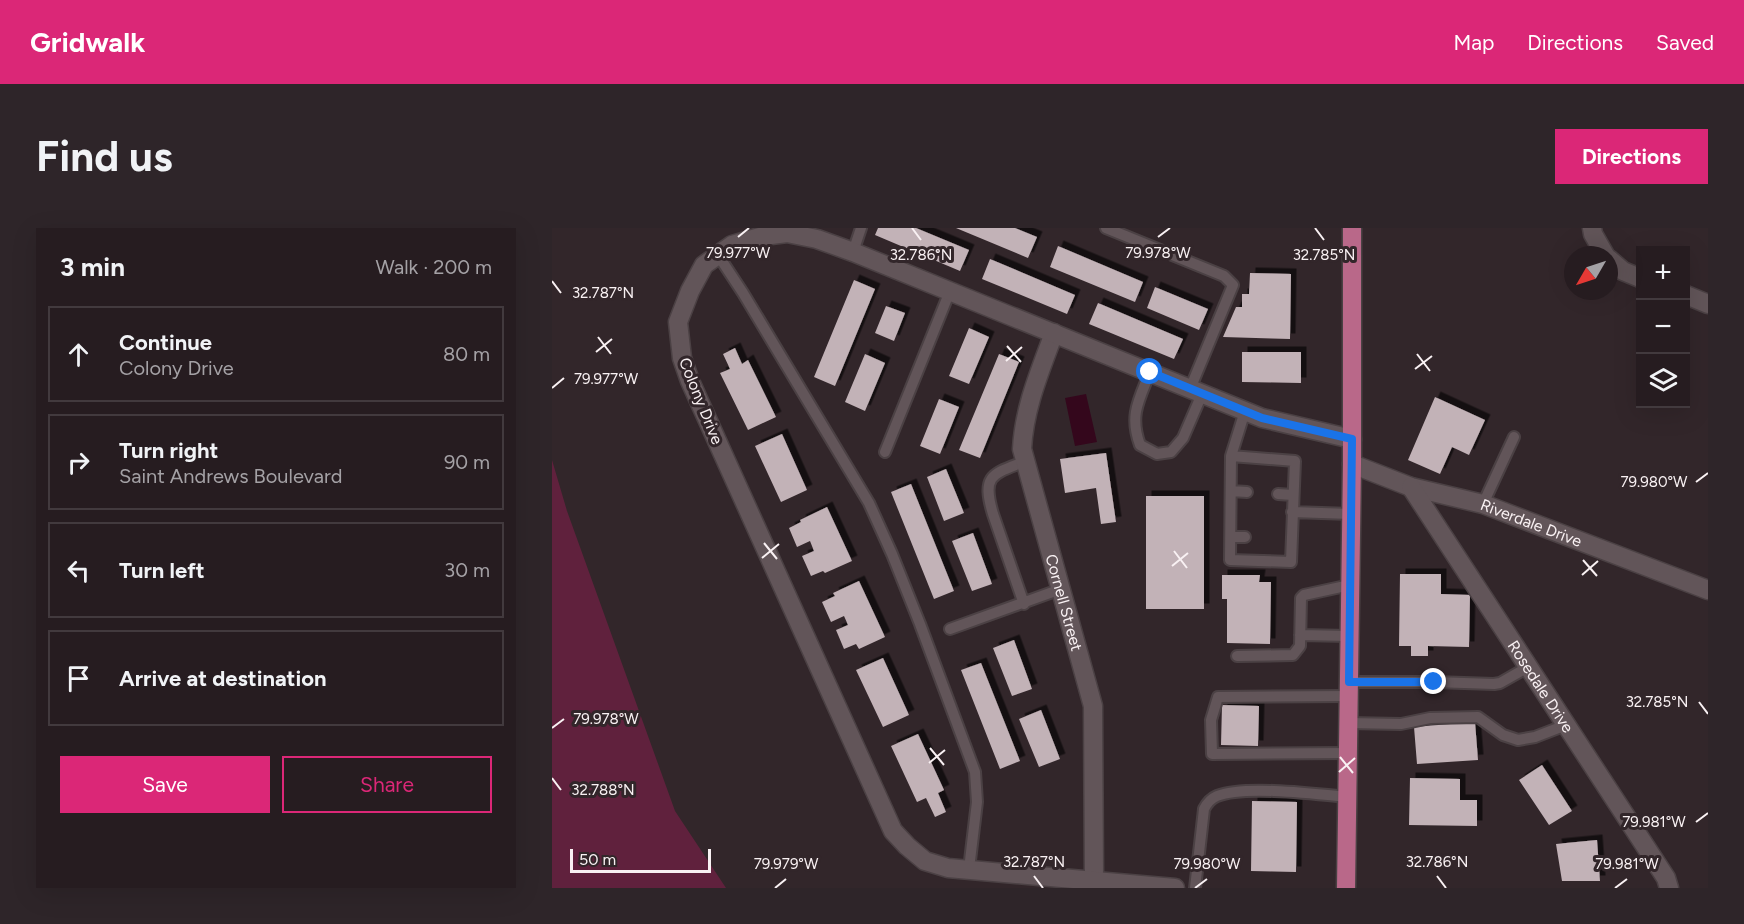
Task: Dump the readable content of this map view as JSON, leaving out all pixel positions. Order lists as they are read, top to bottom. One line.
{"streets":{"street":["Colony Drive","Riverdale Drive","Cornell Street","Rosedale Drive"]},"crossings":[["Colony Drive","Cornell Street"],["Riverdale Drive","Rosedale Drive"]],"scale_bar":"50 m","north":"bottom left","page":{"header":"Gridwalk","nav":["Map","Directions","Saved"],"buttons":["Directions",["Save","Share"]],"title":"Find us","heading":["3 min","Walk · 200 m"],"map_buttons":["+","−"],"list":[["Continue","Colony Drive","80 m"],["Turn right","Saint Andrews Boulevard","90 m"],["Turn left","30 m"],"Arrive at destination"],"scale":"50 m"},"coordinates":["79.977°W","79.978°W","32.786°N","32.785°N","32.787°N","79.980°W","32.788°N","79.981°W","79.979°W"]}
